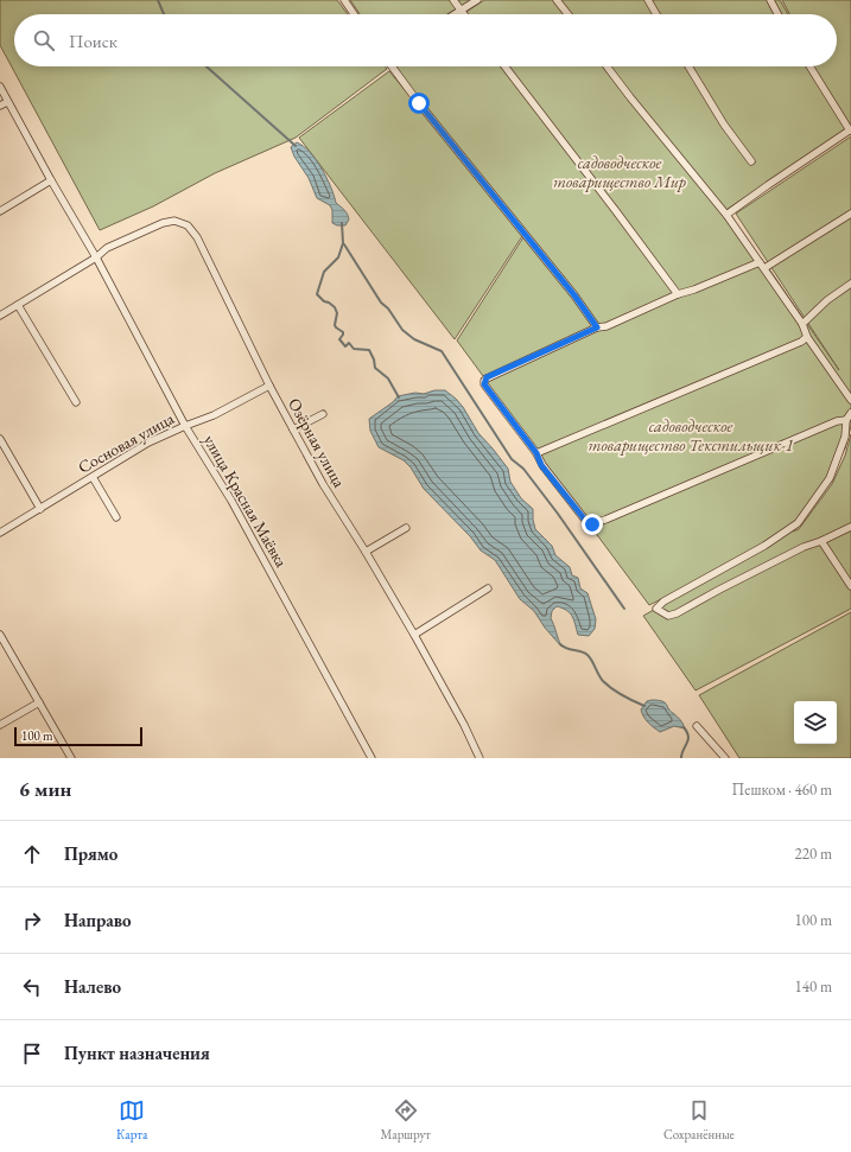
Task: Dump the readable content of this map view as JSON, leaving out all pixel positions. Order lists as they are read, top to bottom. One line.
{"streets":{"street":["Сосновая улица","Озёрная улица","улица Красная Маёвка"]},"crossings":[["Сосновая улица","Озёрная улица"],["Сосновая улица","улица Красная Маёвка"],["Озёрная улица","улица Красная Маёвка"]],"parks":["садоводческое товарищество Мир","садоводческое товарищество Текстильщик-1"],"scale_bar":"100 m","page":{"search":"Поиск","scale":"100 m","heading":["6 мин","Пешком · 460 m"],"list":[["Прямо","220 m"],["Направо","100 m"],["Налево","140 m"],"Пункт назначения"],"nav":["Карта","Маршрут","Сохранённые"]}}
